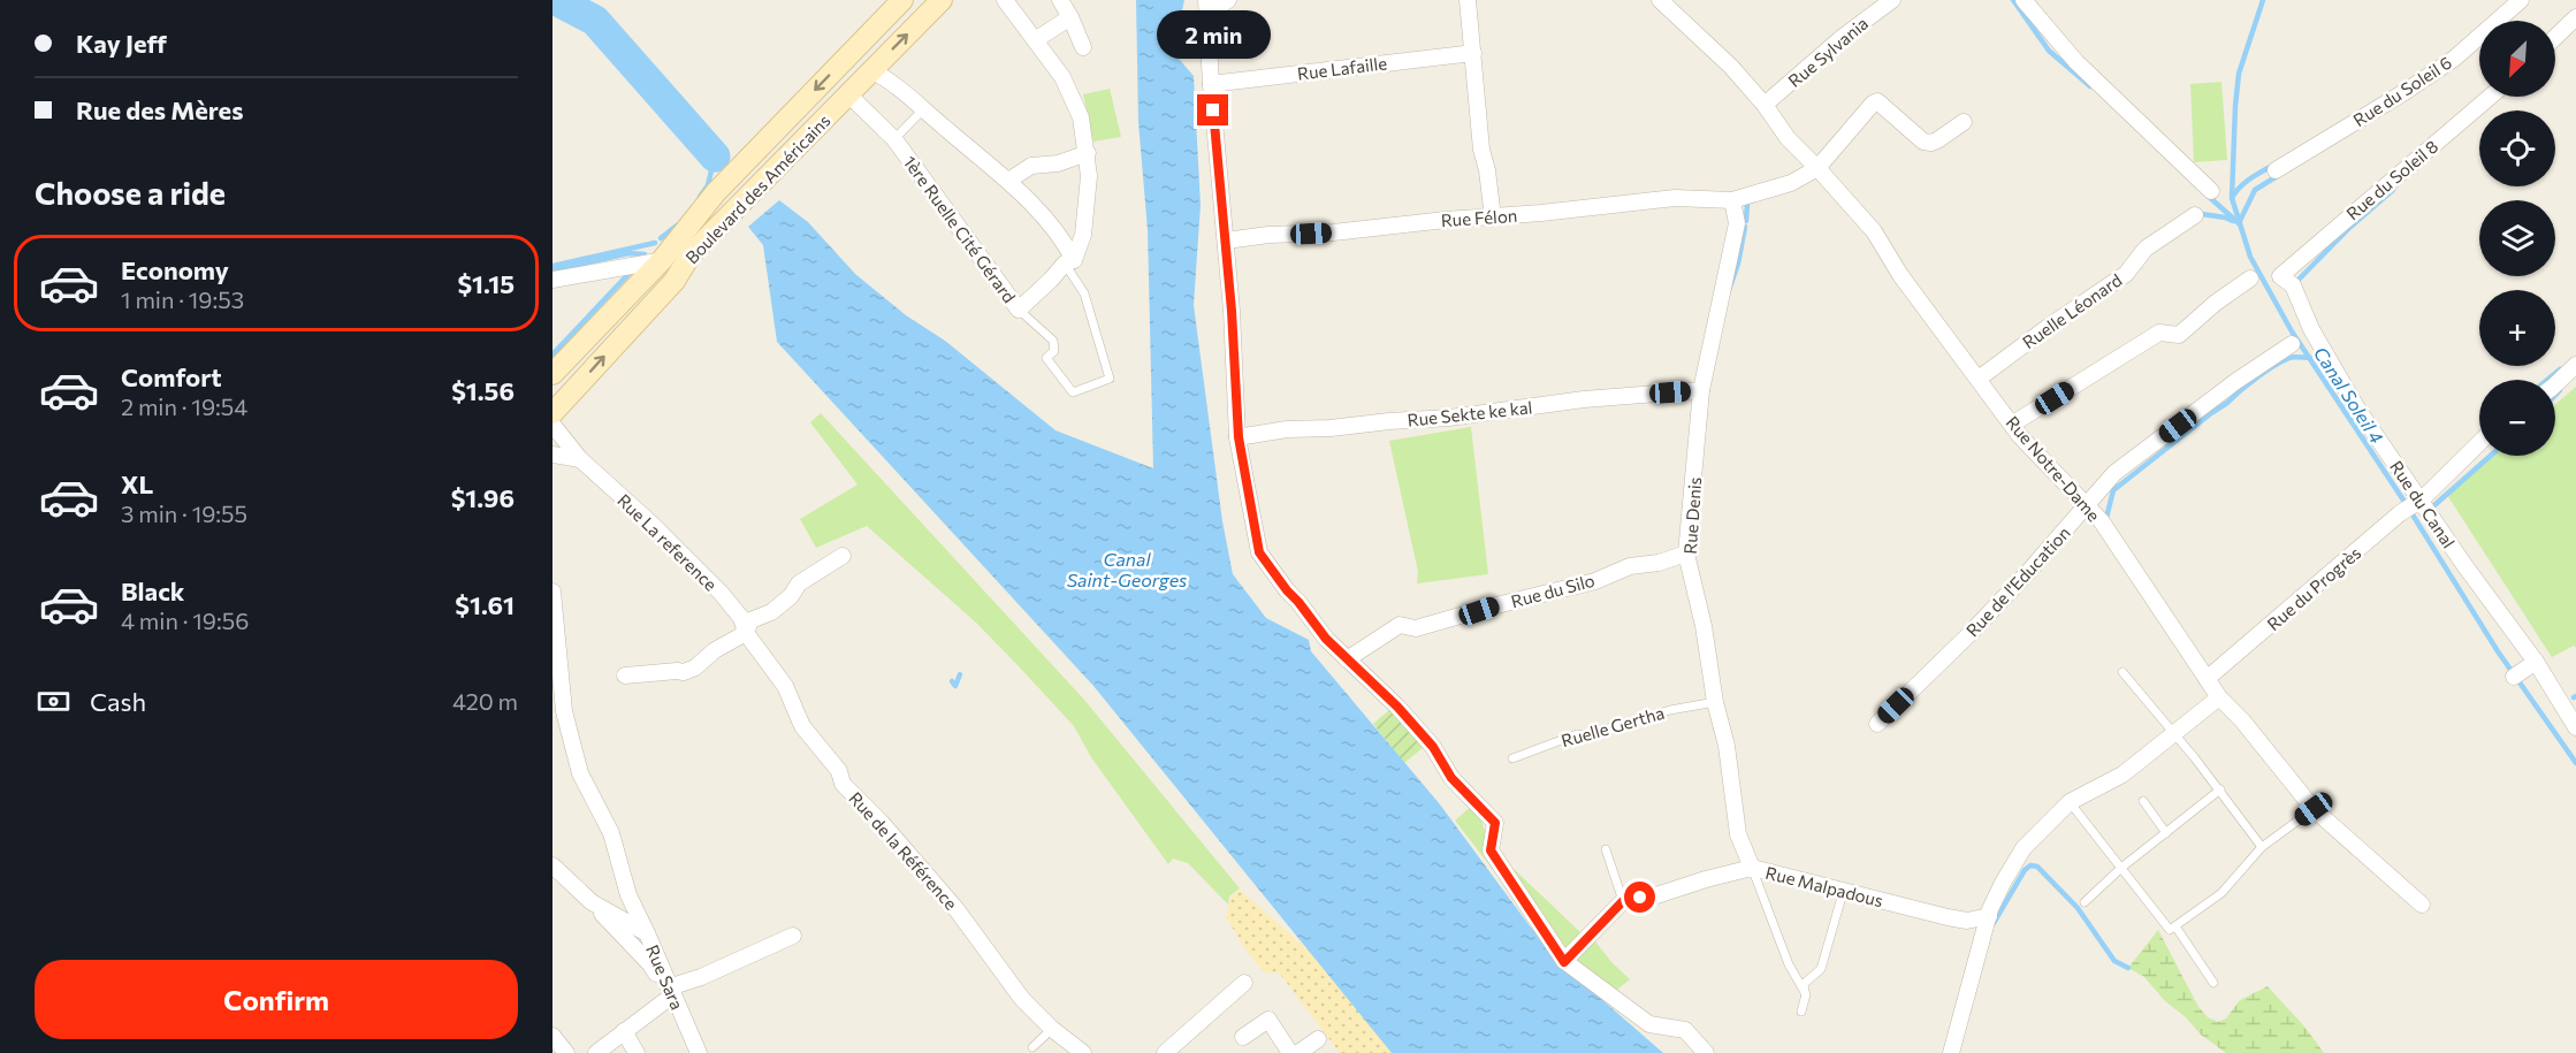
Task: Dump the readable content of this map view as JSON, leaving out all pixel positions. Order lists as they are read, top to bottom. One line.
{"streets":{"main road":["Boulevard des Américains"],"street":["Rue Sylvania","Rue Lafaille","Rue du Soleil 6","Rue du Soleil 8","Rue Félon","1ère Ruelle Cité Gérard","Ruelle Léonard","Rue Sekte ke kal","Rue Notre-Dame","Rue du Canal","Rue Denis","Rue La reference","Rue de l'Education","Rue du Progrès","Rue du Silo","Rue de la Référence","Rue Malpadous","Rue Sara"],"lane":["Ruelle Gertha"]},"crossings":[["Rue Sylvania","Rue Notre-Dame"],["Rue du Soleil 8","Rue du Canal"],["Boulevard des Américains","1ère Ruelle Cité Gérard"],["Rue Félon","Rue Notre-Dame"],["Rue Félon","Rue Denis"],["Ruelle Léonard","Rue Notre-Dame"],["Rue Sekte ke kal","Rue Denis"],["Rue Notre-Dame","Rue de l'Education"],["Rue Notre-Dame","Rue du Progrès"],["Rue du Canal","Rue du Progrès"],["Rue Denis","Rue du Silo"],["Rue Denis","Ruelle Gertha"],["Rue Denis","Rue Malpadous"],["Rue La reference","Rue de la Référence"]],"water":["Canal Soleil 4","Canal Saint-Georges"],"north":"bottom left","page":{"banner":["Kay Jeff","Rue des Mères"],"bubble":"2 min","map_buttons":["+","−"],"heading":"Choose a ride","list":[{"name":"Economy","note":"1 min · 19:53","value":"$1.15"},{"name":"Comfort","note":"2 min · 19:54","value":"$1.56"},{"name":"XL","note":"3 min · 19:55","value":"$1.96"},{"name":"Black","note":"4 min · 19:56","value":"$1.61"}],"pay":["Cash","420 m"],"buttons":"Confirm"}}
